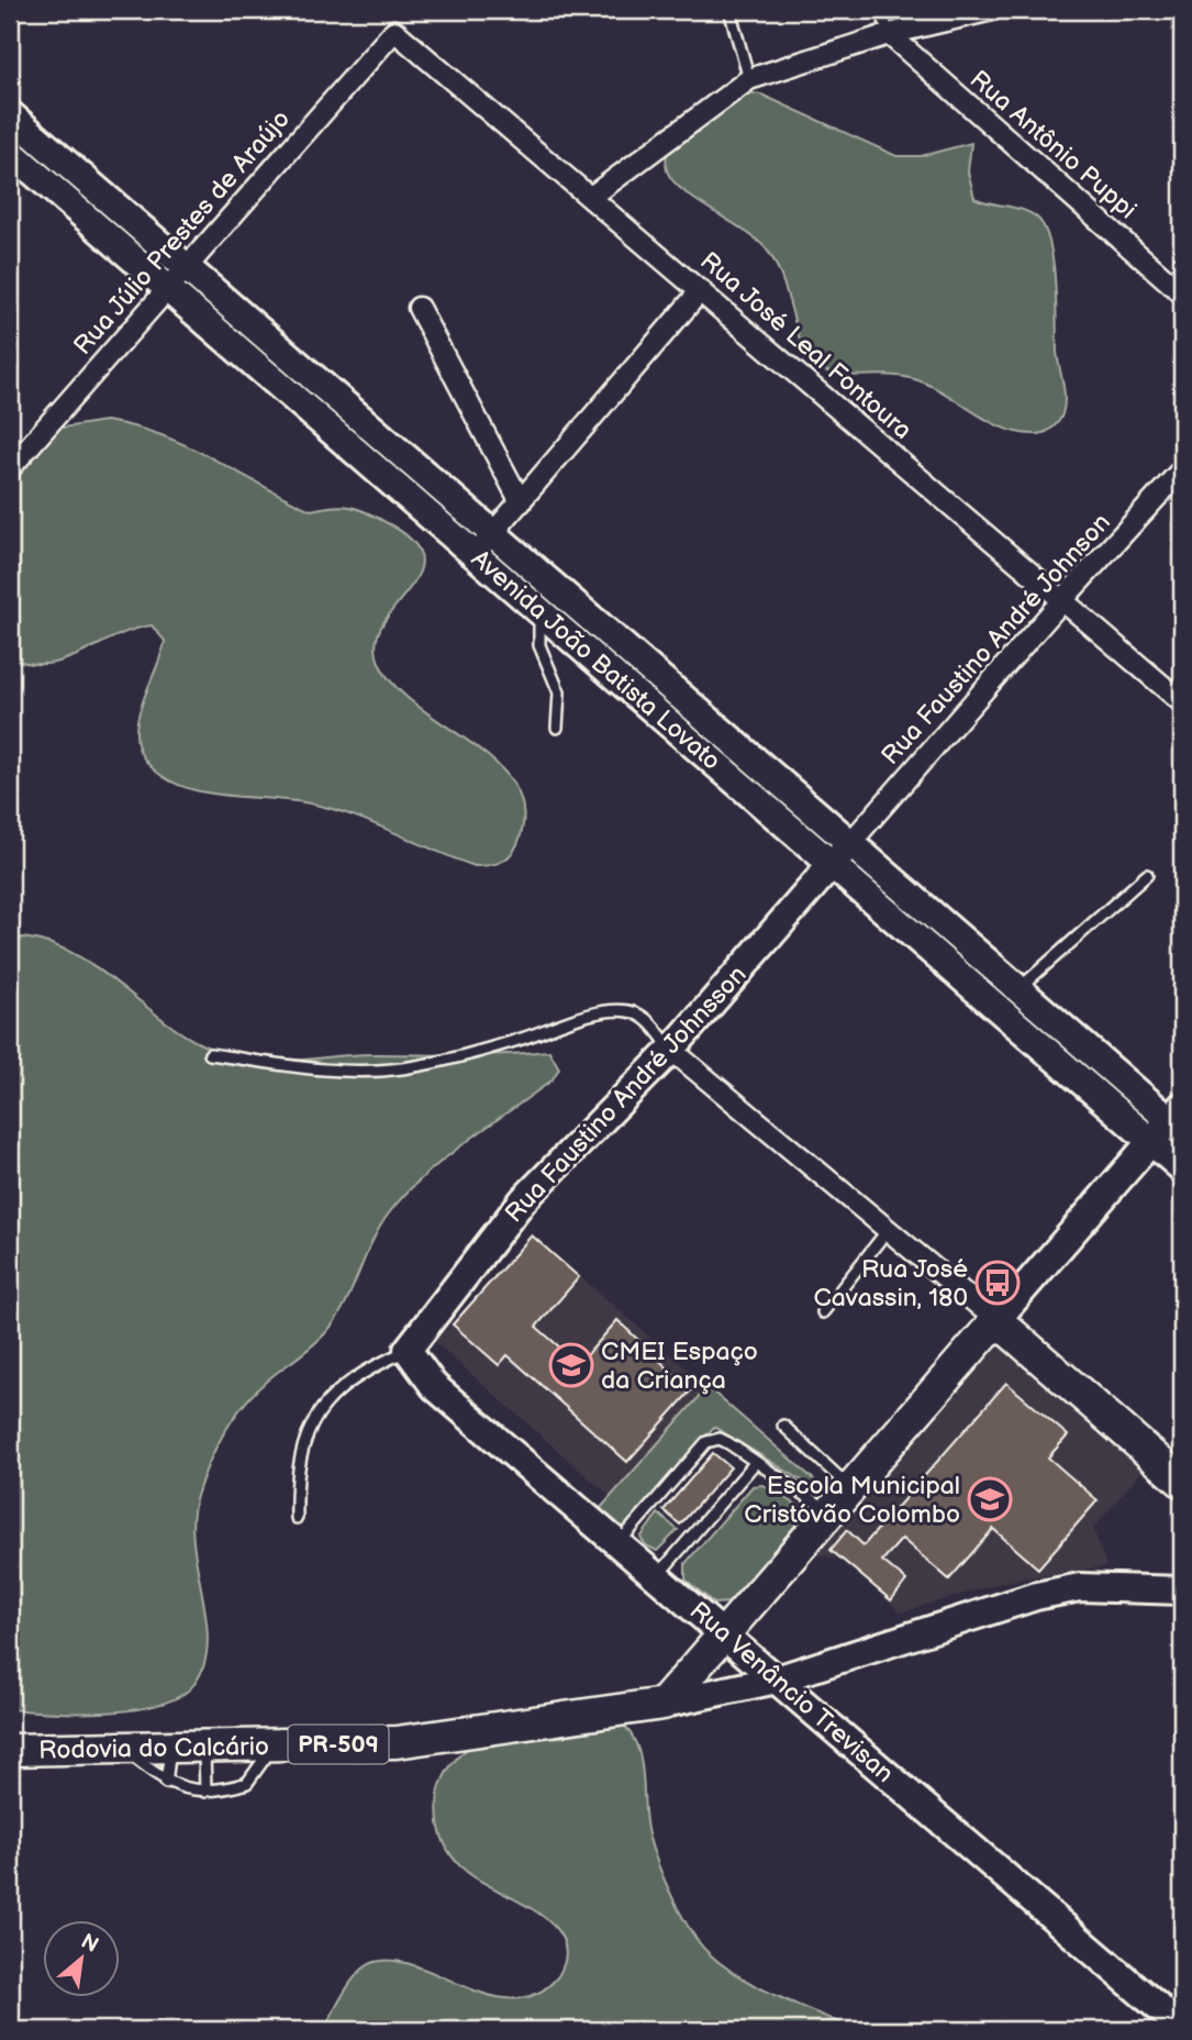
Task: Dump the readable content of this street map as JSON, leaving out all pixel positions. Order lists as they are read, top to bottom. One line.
{"streets":{"main road":["PR-509","Rodovia do Calcário"],"street":["Rua Antônio Puppi","Rua Júlio Prestes de Araújo","Rua José Leal Fontoura","Rua Faustino André Johnson","Avenida João Batista Lovato","Rua Faustino André Johnsson","Rua Venâncio Trevisan"]},"crossings":[["Rua Júlio Prestes de Araújo","Rua José Leal Fontoura"],["Rua Júlio Prestes de Araújo","Avenida João Batista Lovato"],["Rua José Leal Fontoura","Rua Faustino André Johnson"],["Rua Faustino André Johnson","Avenida João Batista Lovato"],["Rua Faustino André Johnson","Rua Faustino André Johnsson"],["Avenida João Batista Lovato","Rua Faustino André Johnsson"],["Rua Faustino André Johnsson","Rua Venâncio Trevisan"],["Rua Venâncio Trevisan","PR-509"],["PR-509","Rodovia do Calcário"]],"places":{"bus stop":["Rua José Cavassin, 180"],"school or university":["CMEI Espaço da Criança","Escola Municipal Cristóvão Colombo"]},"north":"top right"}
